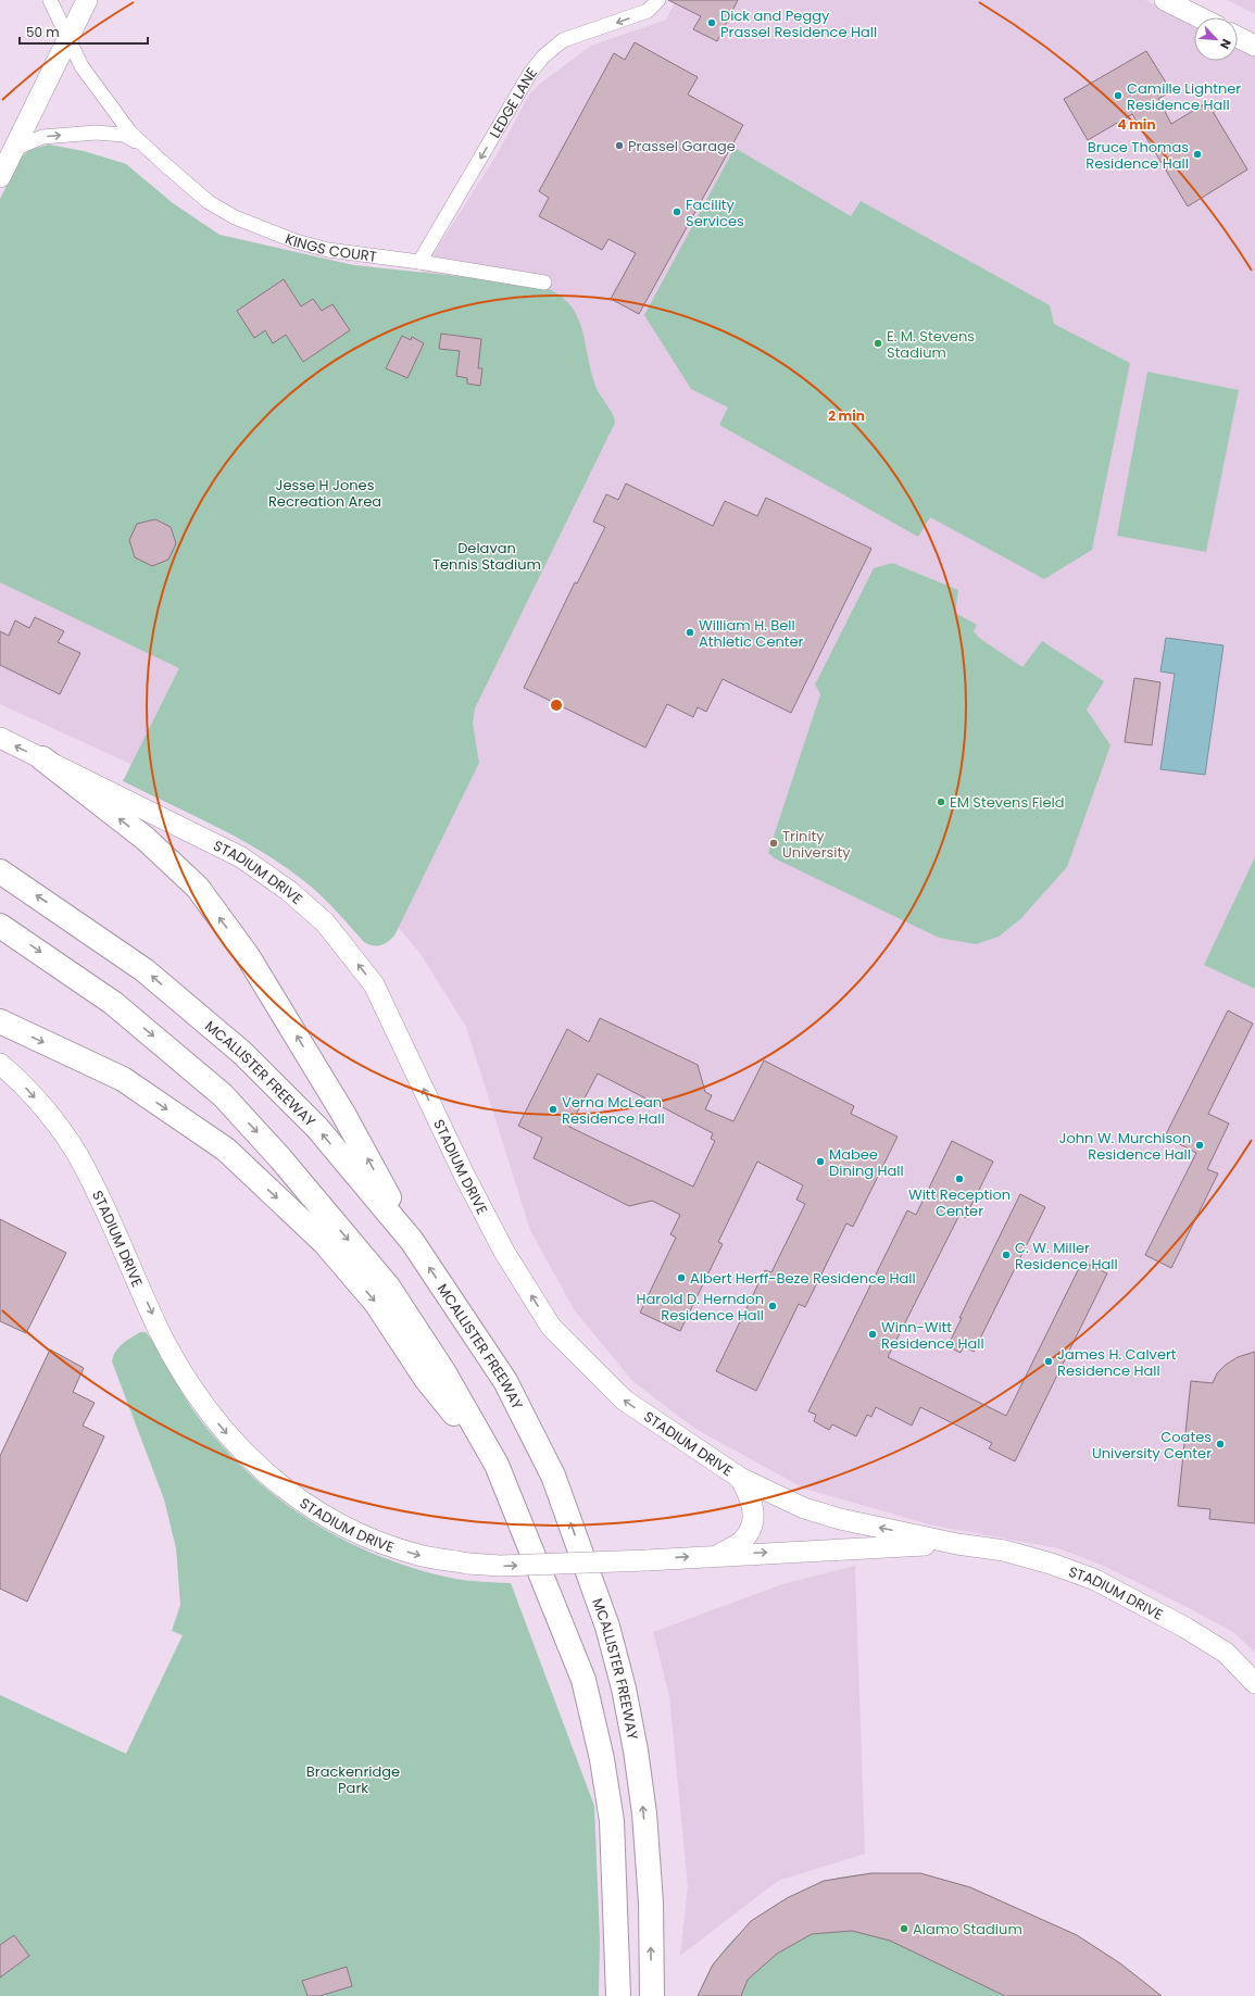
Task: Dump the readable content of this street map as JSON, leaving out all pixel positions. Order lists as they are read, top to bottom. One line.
{"streets":{"highway":["MCALLISTER FREEWAY"],"main road":["STADIUM DRIVE"],"street":["LEDGE LANE","KINGS COURT"]},"crossings":[["LEDGE LANE","KINGS COURT"]],"one_way":["LEDGE LANE"],"parks":["Jesse H Jones Recreation Area","Delavan Tennis Stadium","Brackenridge Park"],"places":["Dick and Peggy Prassel Residence Hall","Camille Lightner Residence Hall","Prassel Garage","Bruce Thomas Residence Hall","Facility Services","E. M. Stevens Stadium","William H. Bell Athletic Center","EM Stevens Field","Trinity University","Verna McLean Residence Hall","John W. Murchison Residence Hall","Mabee Dining Hall","Witt Reception Center","C. W. Miller Residence Hall","Albert Herff-Beze Residence Hall","Harold D. Herndon Residence Hall","Winn-Witt Residence Hall","James H. Calvert Residence Hall","Coates University Center","Alamo Stadium"],"scale_bar":"50 m","north":"bottom right","rings":["4 min","2 min"]}
